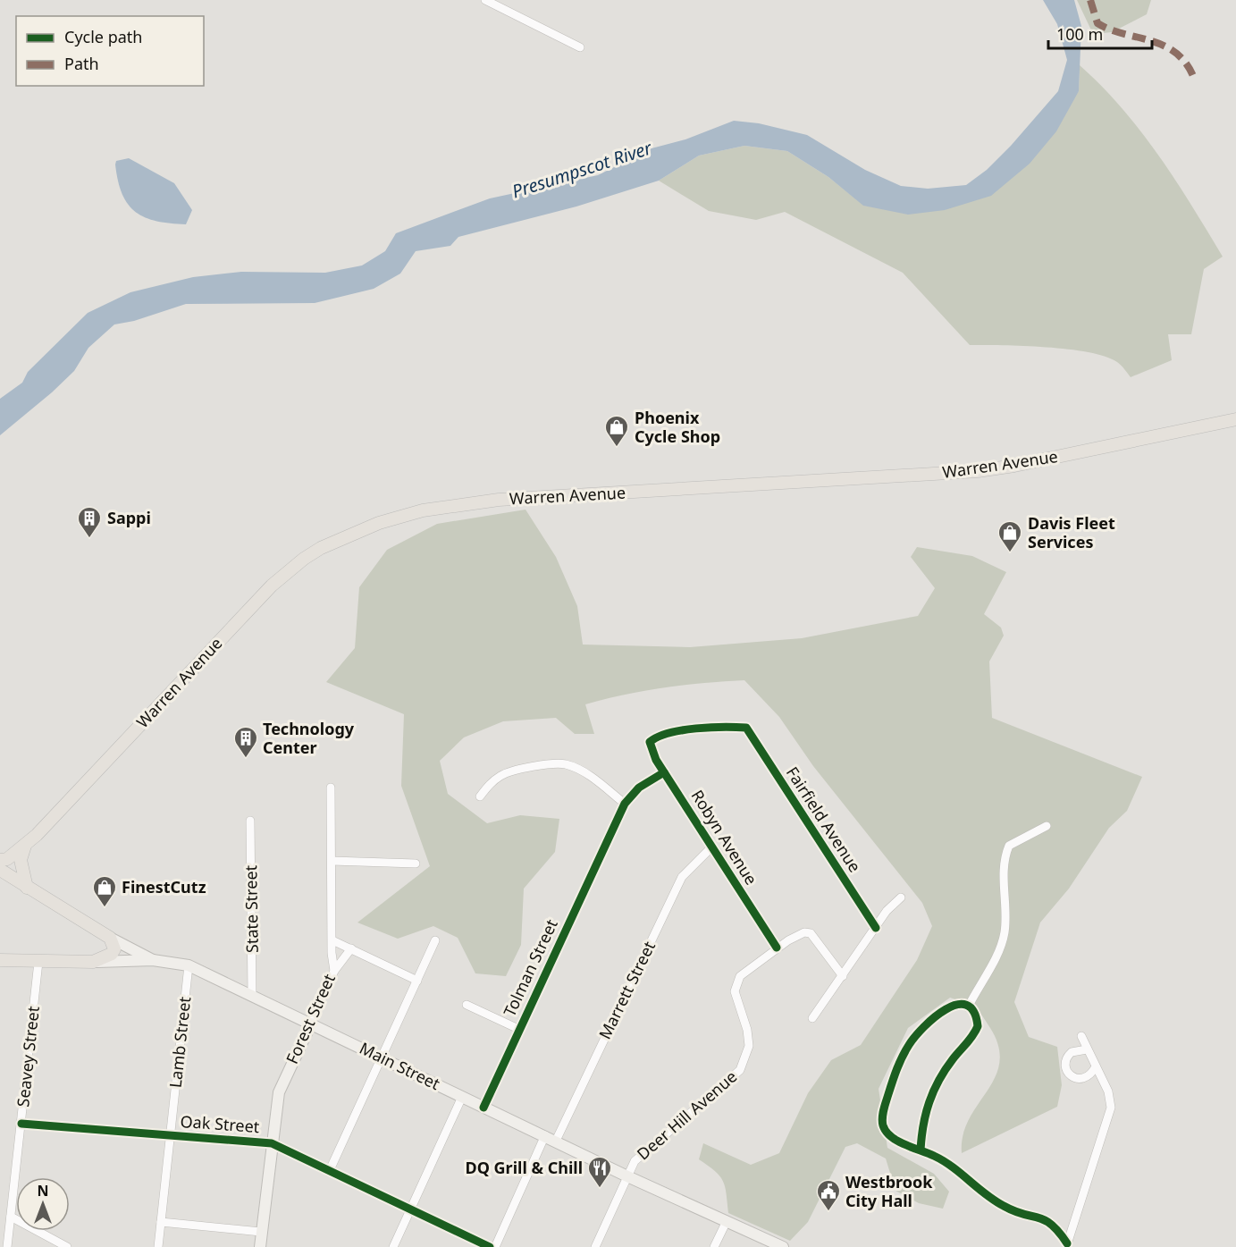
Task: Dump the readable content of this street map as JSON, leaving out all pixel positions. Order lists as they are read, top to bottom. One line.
{"streets":{"main road":["Warren Avenue","Forest Street","Main Street"],"street":["Fairfield Avenue","Robyn Avenue","State Street","Tolman Street","Marrett Street","Lamb Street","Seavey Street","Deer Hill Avenue","Oak Street"]},"crossings":[["Fairfield Avenue","Robyn Avenue"],["Robyn Avenue","Tolman Street"],["Robyn Avenue","Marrett Street"],["Robyn Avenue","Deer Hill Avenue"],["State Street","Main Street"],["Tolman Street","Main Street"],["Marrett Street","Main Street"],["Forest Street","Main Street"],["Forest Street","Oak Street"],["Lamb Street","Main Street"],["Lamb Street","Oak Street"],["Seavey Street","Main Street"],["Seavey Street","Oak Street"],["Main Street","Deer Hill Avenue"]],"water":["Presumpscot River"],"places":{"shop":["Phoenix Cycle Shop","Davis Fleet Services","FinestCutz"],"building":["Sappi","Technology Center"],"restaurant":["DQ Grill & Chill"],"public building":["Westbrook City Hall"]},"legend":["Cycle path","Path"],"scale_bar":"100 m","north":"top"}
